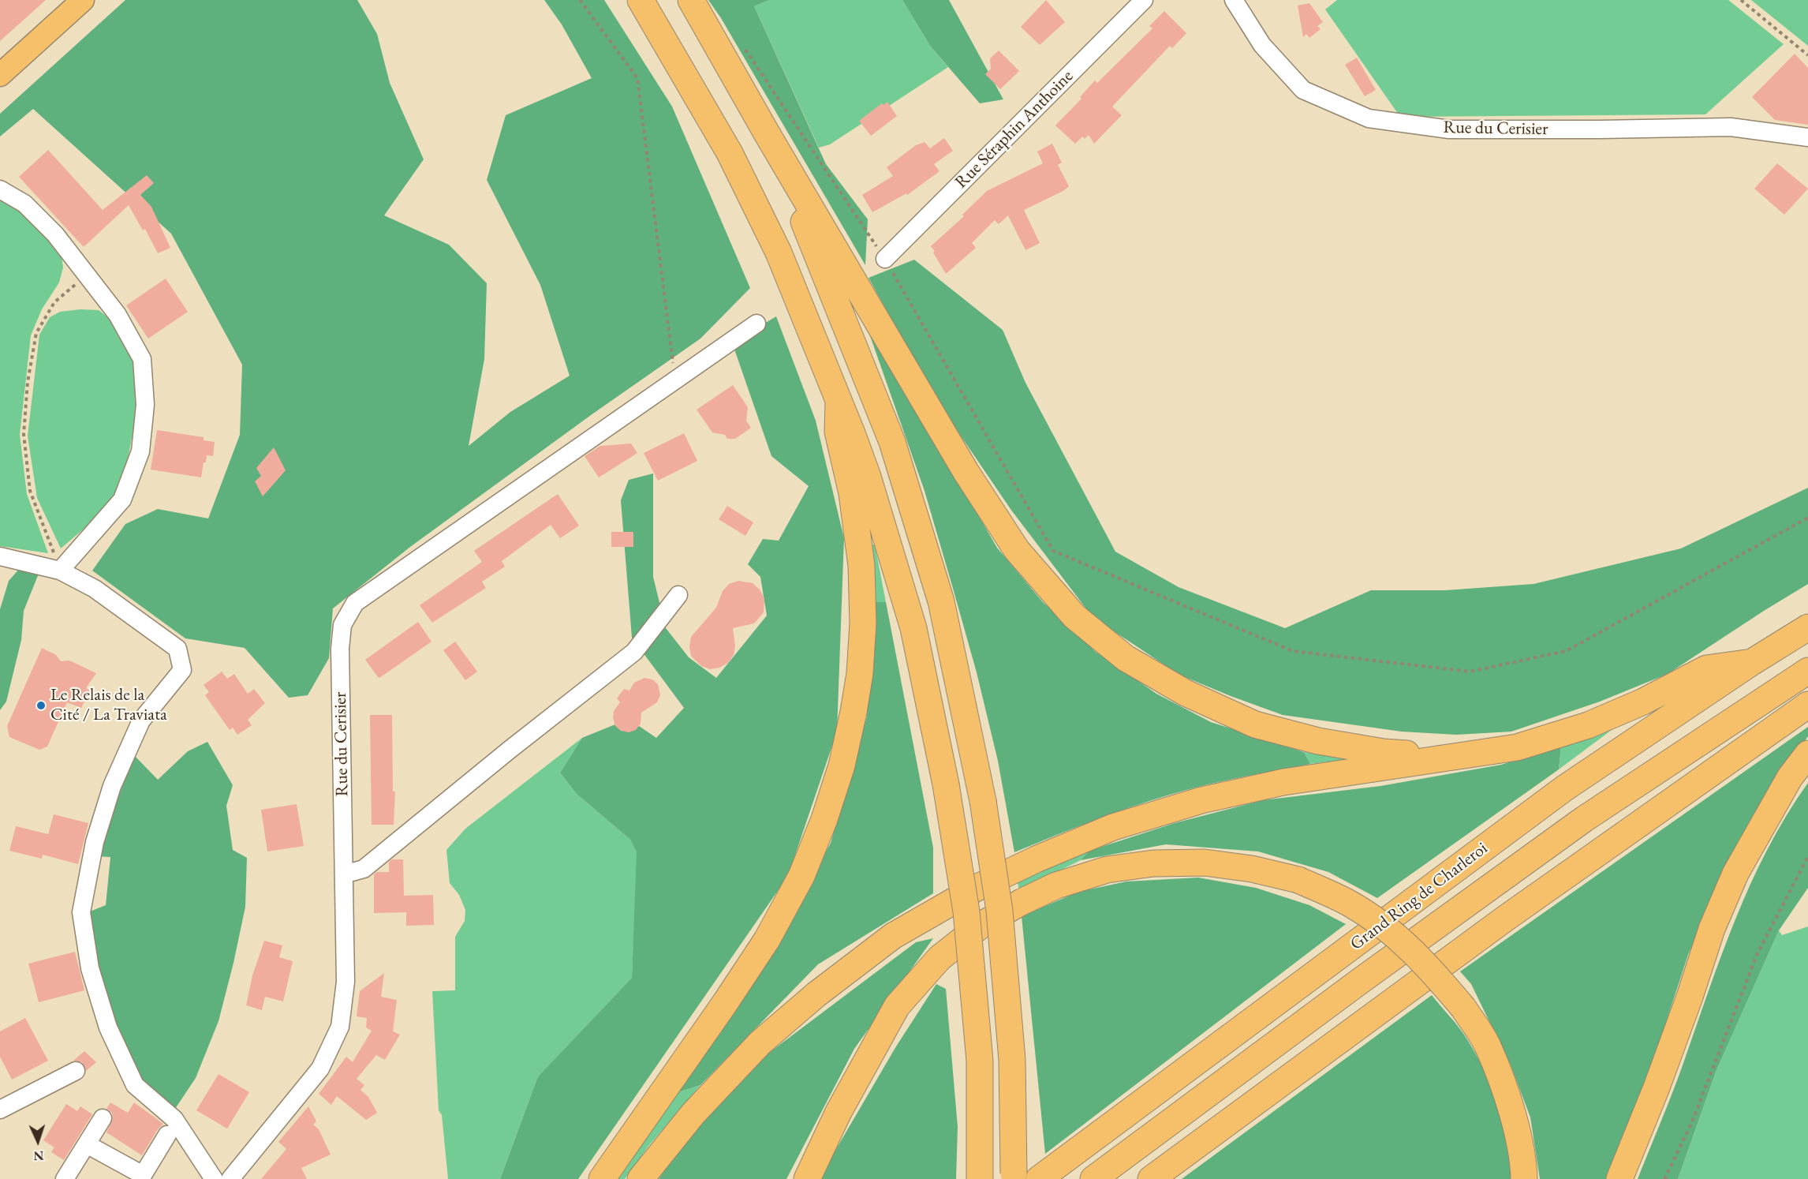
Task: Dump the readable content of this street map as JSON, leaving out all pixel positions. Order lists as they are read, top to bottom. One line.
{"streets":{"highway":["Grand Ring de Charleroi"],"street":["Rue du Cerisier","Rue Séraphin Anthoine"]},"places":["Le Relais de la Cité / La Traviata"],"north":"bottom"}
